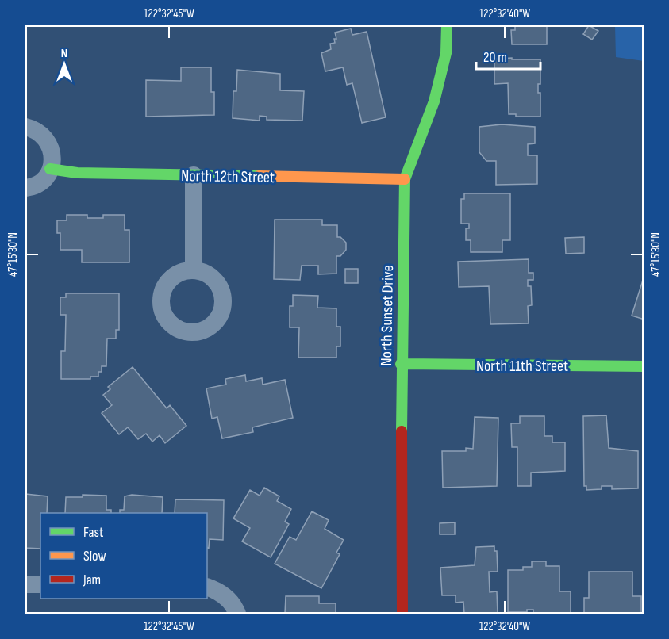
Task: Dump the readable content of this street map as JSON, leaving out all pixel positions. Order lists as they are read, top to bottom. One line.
{"streets":{"street":["North 12th Street","North Sunset Drive","North 11th Street"]},"crossings":[["North 12th Street","North Sunset Drive"],["North Sunset Drive","North 11th Street"]],"legend":["Fast","Slow","Jam"],"scale_bar":"20 m","north":"top","coordinates":["122°32'45\"W","122°32'40\"W","47°15'30\"N"]}
